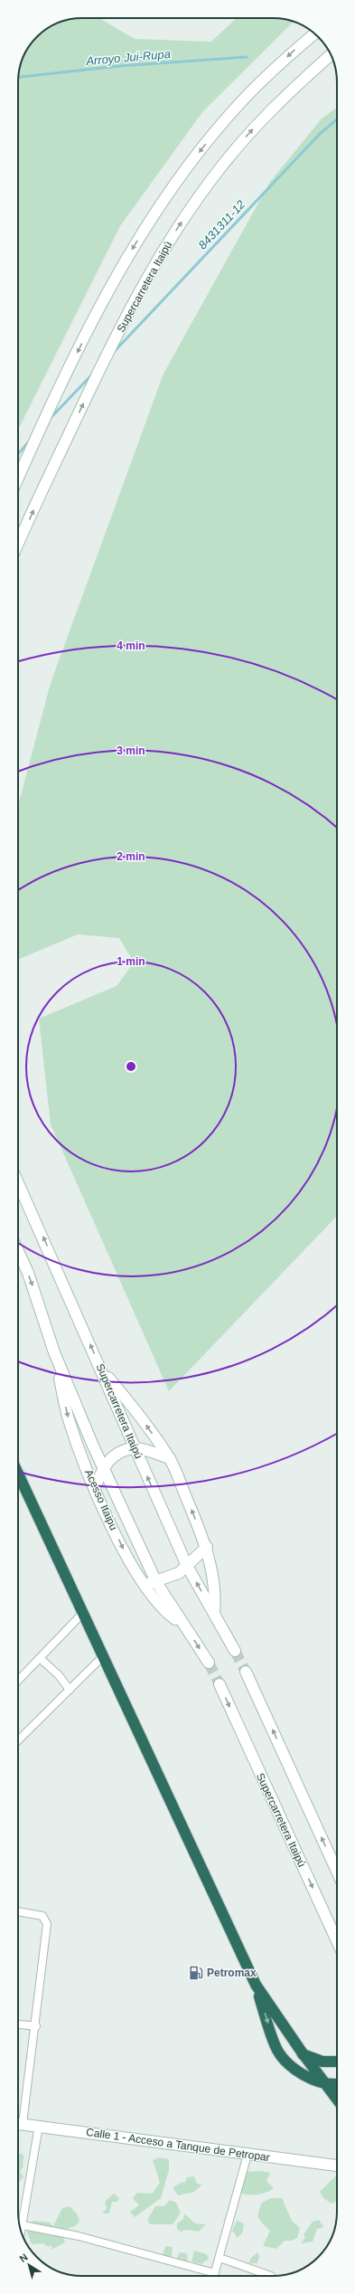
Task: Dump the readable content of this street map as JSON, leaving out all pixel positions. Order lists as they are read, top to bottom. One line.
{"streets":{"street":["Supercarretera Itaipú","Acesso Itaipu","Calle 1 - Acceso a Tanque de Petropar"]},"water":["Arroyo Jui-Rupa","8431311-12"],"places":{"fuel station":["Petromax"]},"north":"top left","rings":["4 min","3 min","2 min","1 min"]}
